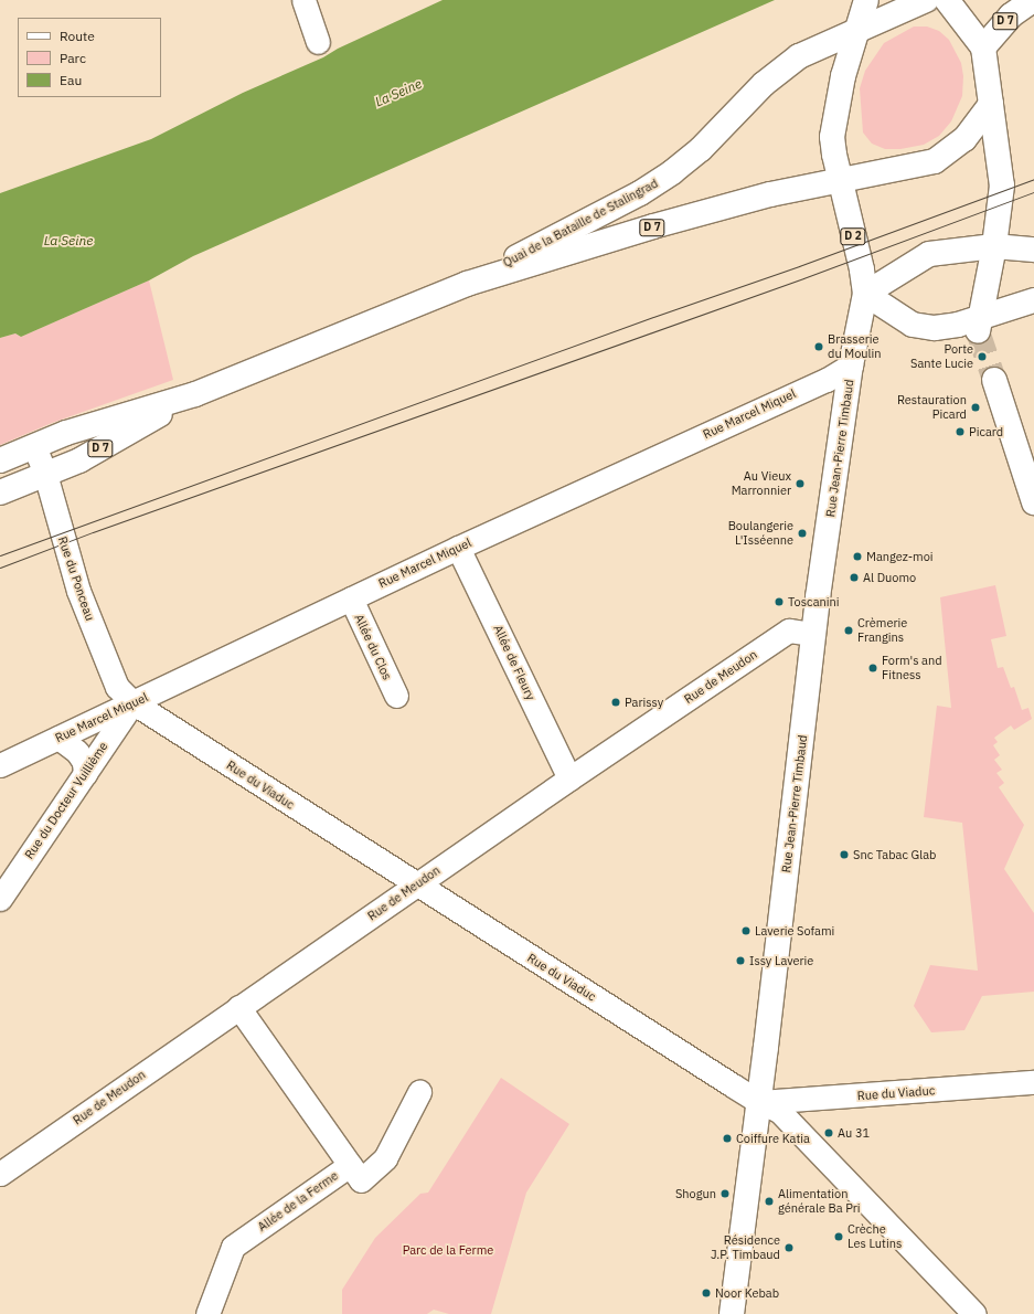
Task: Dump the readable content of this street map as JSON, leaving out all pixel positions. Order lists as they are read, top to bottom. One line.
{"streets":{"main road":["D 7","Quai de la Bataille de Stalingrad","D 2","Rue Jean-Pierre Timbaud"],"street":["Rue Marcel Miquel","Rue du Ponceau","Allée du Clos","Allée de Fleury","Rue de Meudon","Rue du Viaduc","Rue du Docteur Vuillième","Allée de la Ferme"]},"crossings":[["Quai de la Bataille de Stalingrad","D 2"],["Quai de la Bataille de Stalingrad","Rue du Ponceau"],["D 2","Rue Jean-Pierre Timbaud"],["Rue Marcel Miquel","Rue Jean-Pierre Timbaud"],["Rue Marcel Miquel","Rue du Ponceau"],["Rue Marcel Miquel","Allée du Clos"],["Rue Marcel Miquel","Allée de Fleury"],["Rue Marcel Miquel","Rue du Viaduc"],["Rue Marcel Miquel","Rue du Docteur Vuillième"],["Rue Jean-Pierre Timbaud","Rue de Meudon"],["Rue Jean-Pierre Timbaud","Rue du Viaduc"],["Rue du Ponceau","Rue du Viaduc"],["Rue du Ponceau","Rue du Docteur Vuillième"],["Allée de Fleury","Rue de Meudon"],["Rue de Meudon","Rue du Viaduc"],["Rue de Meudon","Allée de la Ferme"],["Rue du Viaduc","Rue du Docteur Vuillième"]],"water":["La Seine"],"parks":["Parc de la Ferme"],"places":["Brasserie du Moulin","Porte Sante Lucie","Restauration Picard","Picard","Au Vieux Marronnier","Boulangerie L'Isséenne","Mangez-moi","Al Duomo","Toscanini","Crèmerie Frangins","Form's and Fitness","Parissy","Snc Tabac Glab","Laverie Sofami","Issy Laverie","Au 31","Coiffure Katia","Shogun","Alimentation générale Ba Pri","Crèche Les Lutins","Résidence J.P. Timbaud","Noor Kebab"],"legend":["Route","Parc","Eau"]}
